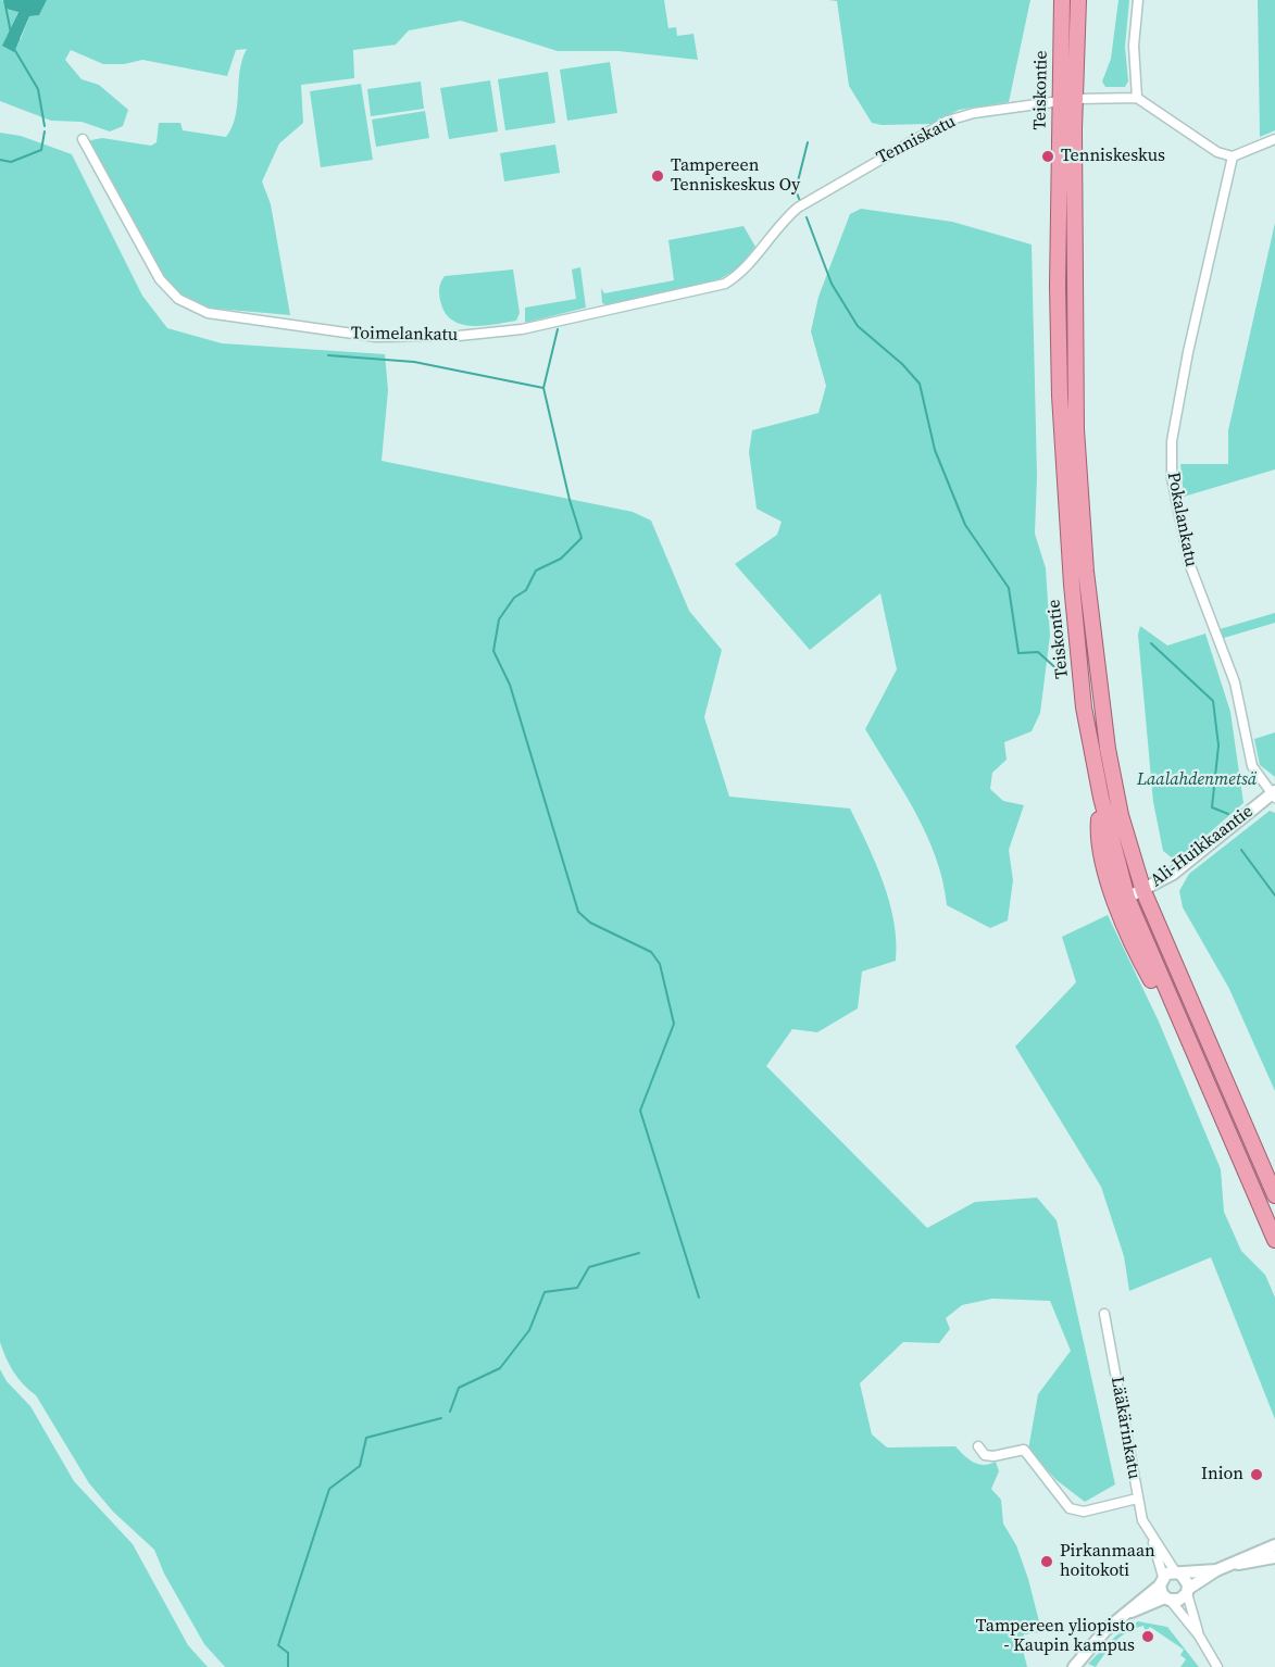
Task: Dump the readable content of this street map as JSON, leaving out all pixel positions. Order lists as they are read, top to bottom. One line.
{"streets":{"highway":["Teiskontie"],"street":["Tenniskatu","Toimelankatu","Pokalankatu","Ali-Huikkaantie","Lääkärinkatu"]},"crossings":[["Teiskontie","Tenniskatu"],["Teiskontie","Ali-Huikkaantie"],["Tenniskatu","Toimelankatu"],["Pokalankatu","Ali-Huikkaantie"]],"parks":["Laalahdenmetsä"],"places":["Tenniskeskus","Tampereen Tenniskeskus Oy","Inion","Pirkanmaan hoitokoti","Tampereen yliopisto - Kaupin kampus"]}
